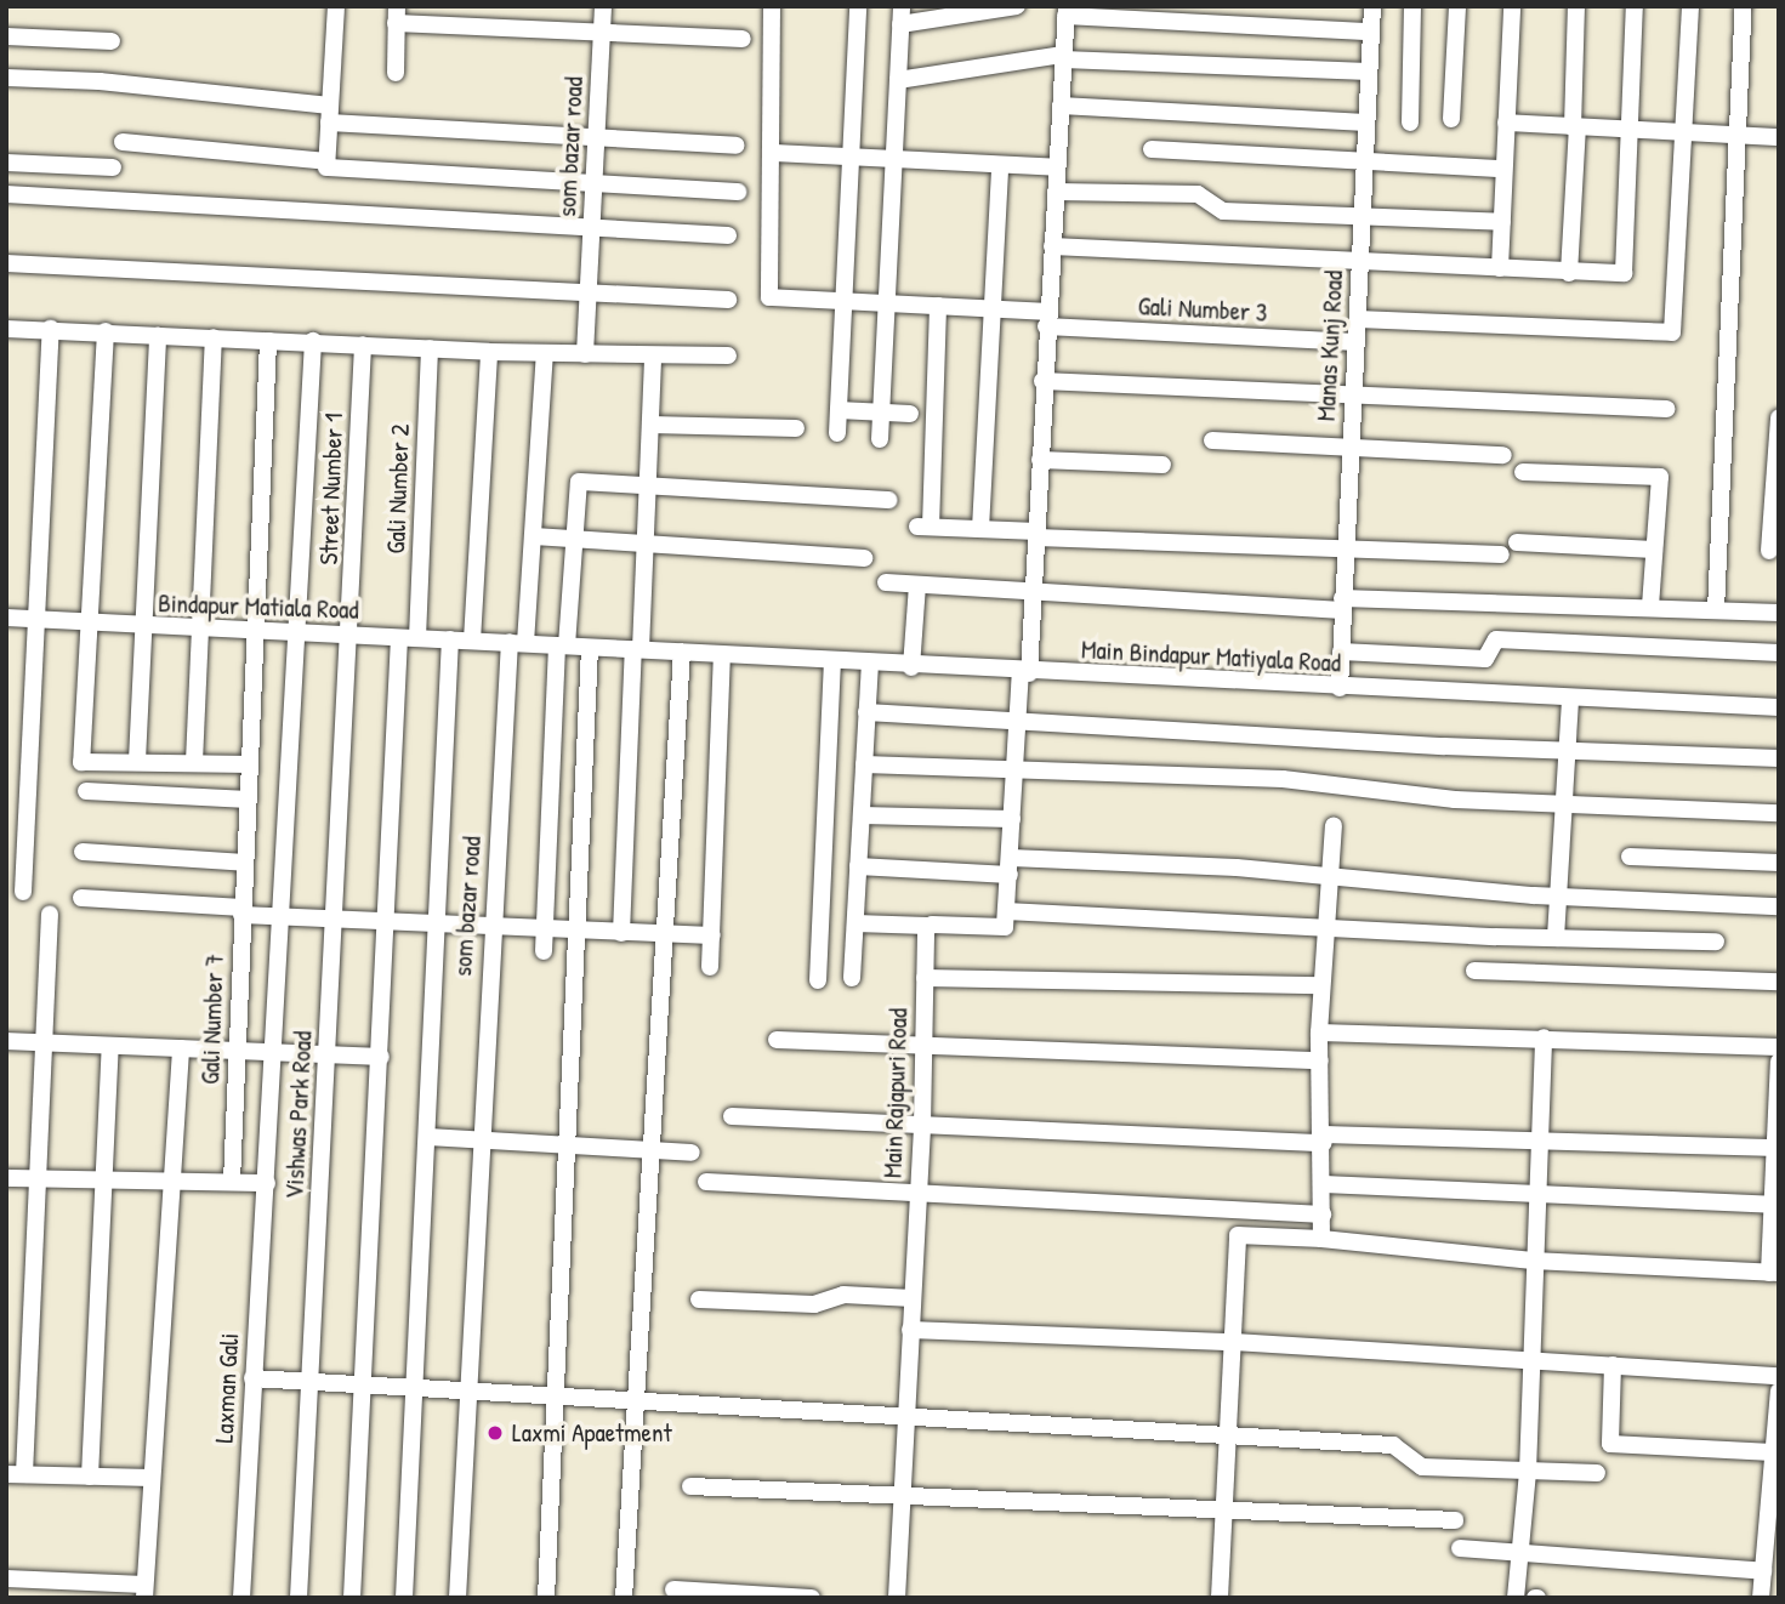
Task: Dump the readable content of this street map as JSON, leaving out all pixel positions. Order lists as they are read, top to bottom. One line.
{"streets":{"street":["som bazar road","Gali Number 3","Manas Kunj Road","Street Number 1","Gali Number 2","Bindapur Matiala Road","Main Bindapur Matiyala Road","Gali Number 7","Main Rajapuri Road","Vishwas Park Road","Laxman Gali"]},"crossings":[["som bazar road","Bindapur Matiala Road"],["Gali Number 3","Manas Kunj Road"],["Manas Kunj Road","Main Bindapur Matiyala Road"],["Street Number 1","Bindapur Matiala Road"],["Street Number 1","Vishwas Park Road"],["Gali Number 2","Bindapur Matiala Road"],["Bindapur Matiala Road","Gali Number 7"],["Bindapur Matiala Road","Vishwas Park Road"],["Bindapur Matiala Road","Laxman Gali"]],"places":["Laxmi Apaetment"]}
